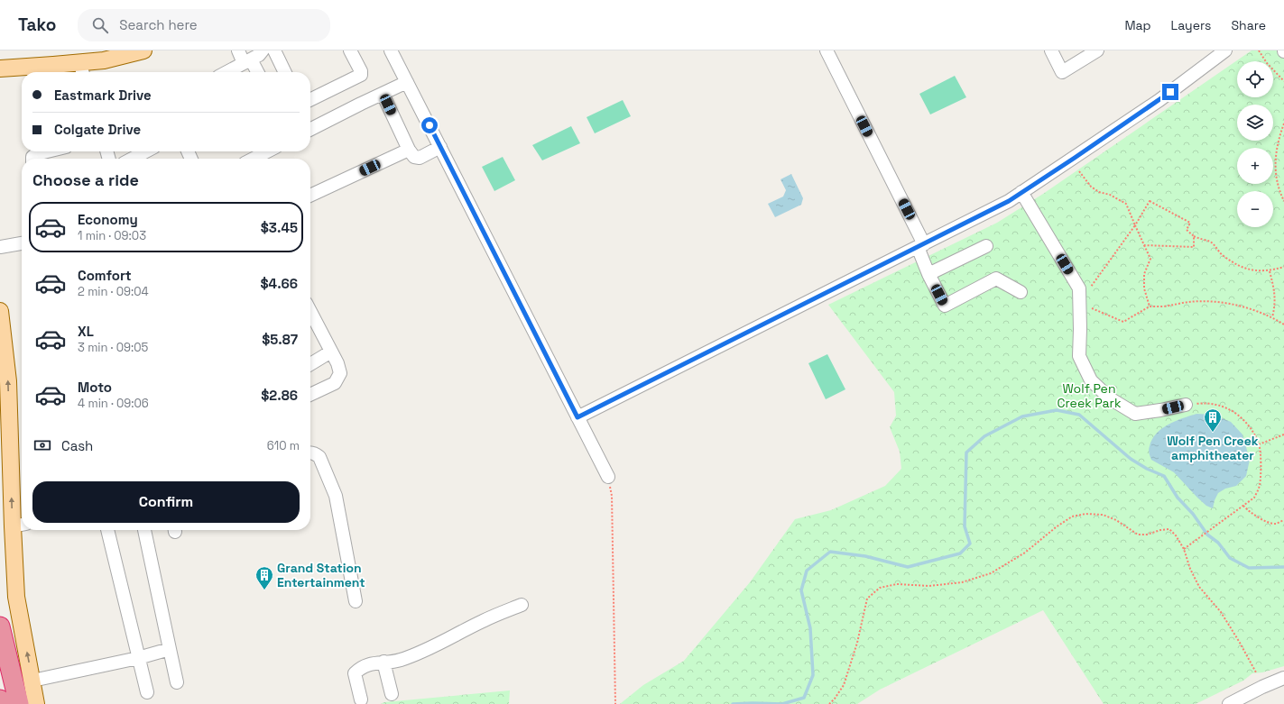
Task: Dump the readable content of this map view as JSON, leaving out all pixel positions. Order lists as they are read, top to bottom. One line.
{"parks":["Wolf Pen Creek Park"],"places":{"building":["Wolf Pen Creek amphitheater","Grand Station Entertainment"]},"page":{"header":"Tako","search":"Search here","nav":["Map","Layers","Share"],"map_buttons":["+","−"],"banner":["Eastmark Drive","Colgate Drive"],"heading":"Choose a ride","list":[{"name":"Economy","note":"1 min · 09:03","value":"$3.45"},{"name":"Comfort","note":"2 min · 09:04","value":"$4.66"},{"name":"XL","note":"3 min · 09:05","value":"$5.87"},{"name":"Moto","note":"4 min · 09:06","value":"$2.86"}],"pay":["Cash","610 m"],"buttons":"Confirm"}}
